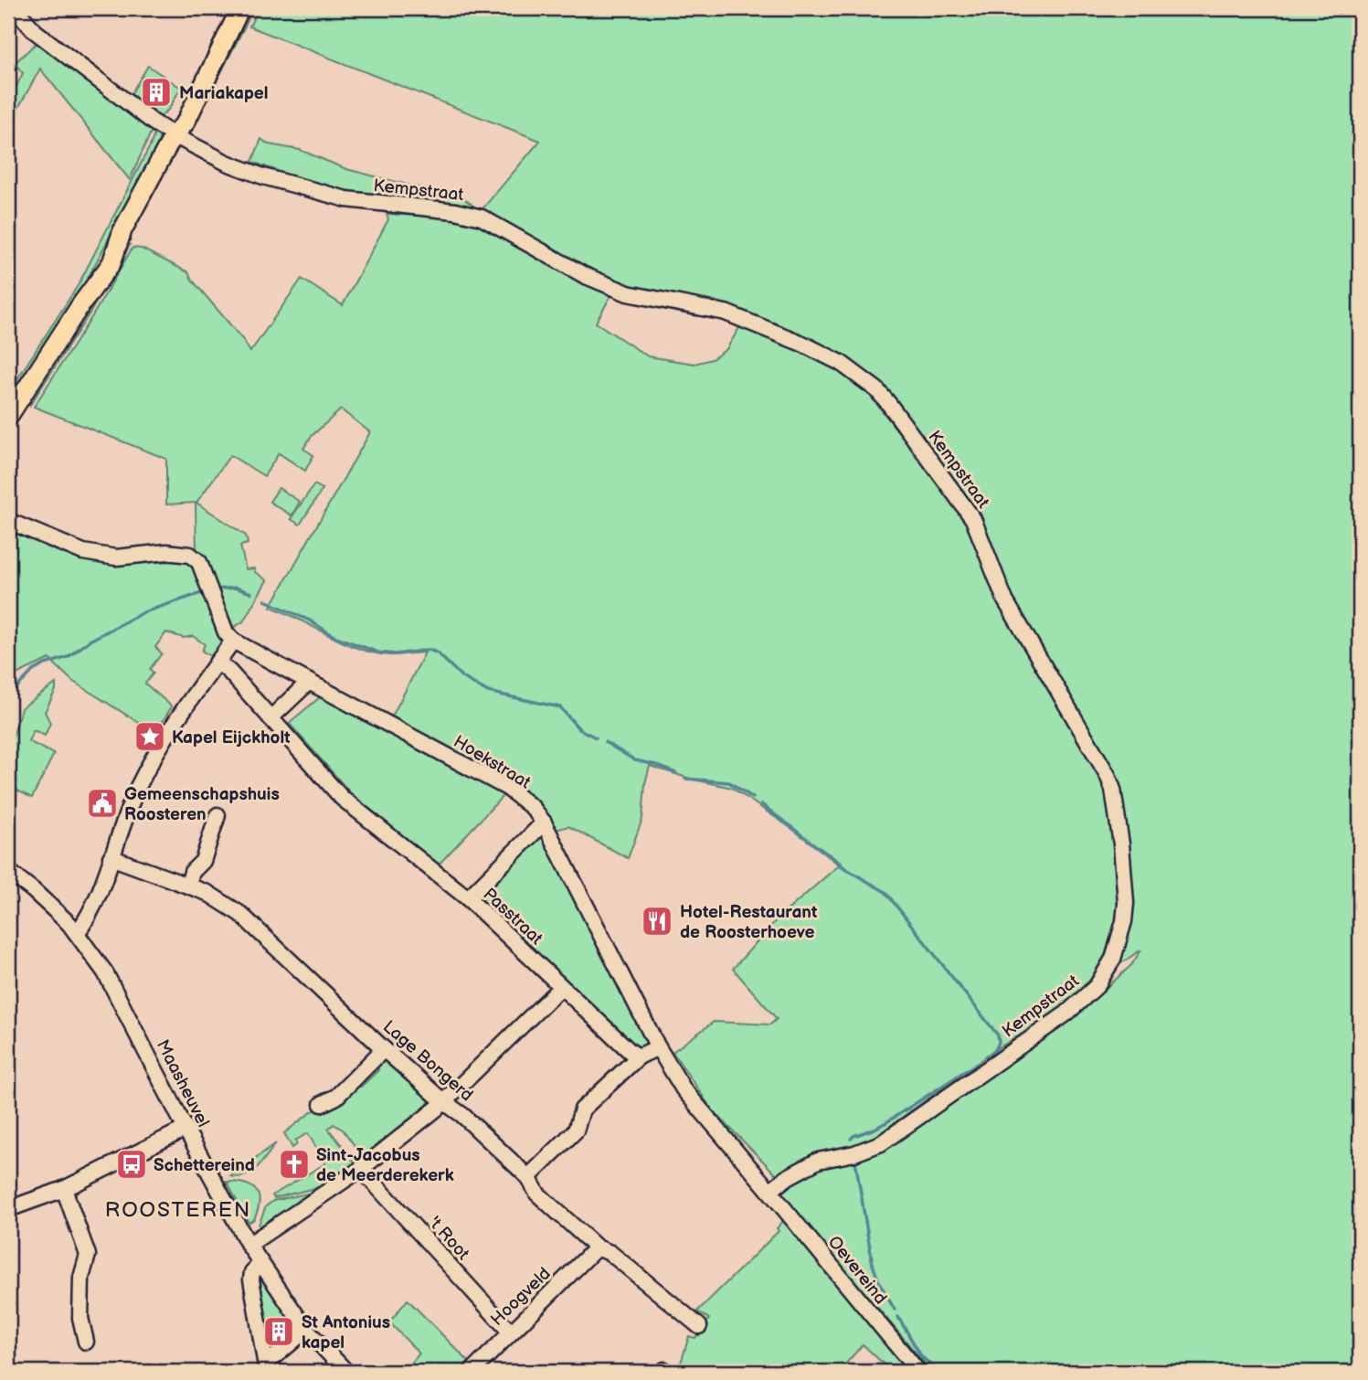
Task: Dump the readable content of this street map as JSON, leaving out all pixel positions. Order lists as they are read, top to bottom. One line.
{"streets":{"street":["Kempstraat","Hoekstraat","Passtraat","Lage Bongerd","Maasheuvel","'t Root","Oevereind","Hoogveld"]},"crossings":[["Kempstraat","Oevereind"],["Lage Bongerd","Hoogveld"],["'t Root","Hoogveld"]],"districts":["ROOSTEREN"],"places":{"building":["Mariakapel","St Antonius kapel"],"place":["Kapel Eijckholt"],"public building":["Gemeenschapshuis Roosteren"],"restaurant":["Hotel-Restaurant de Roosterhoeve"],"bus stop":["Schettereind"],"church":["Sint-Jacobus de Meerderekerk"]}}
